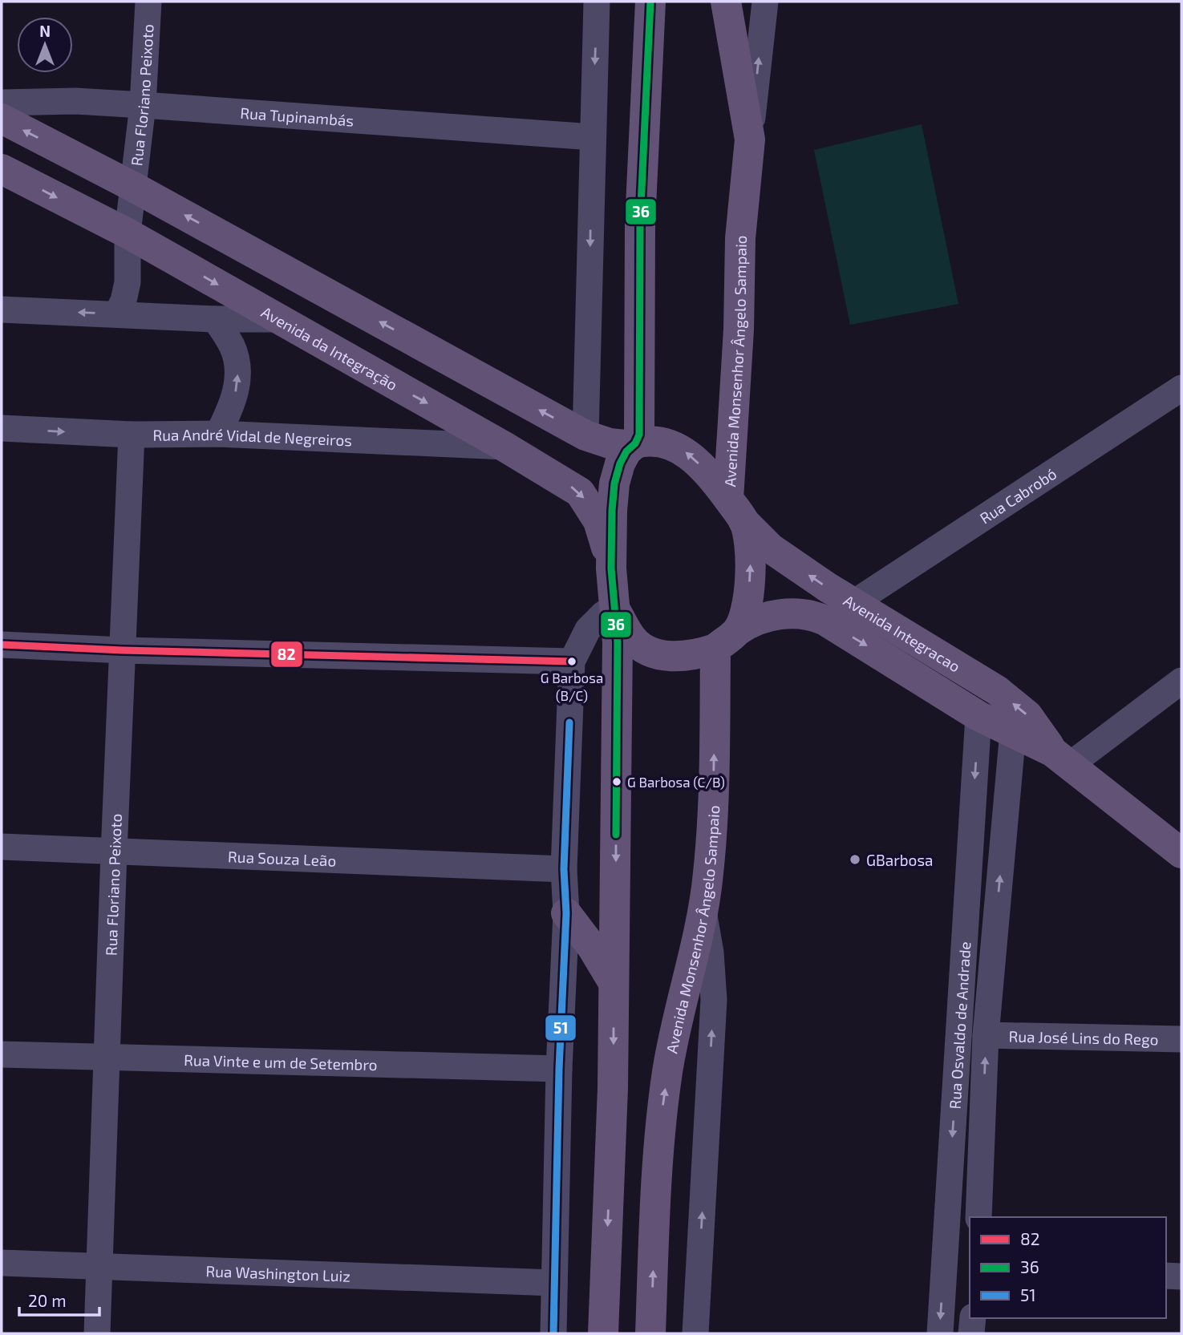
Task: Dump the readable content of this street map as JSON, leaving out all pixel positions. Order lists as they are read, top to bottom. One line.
{"streets":{"main road":["Avenida da Integração","Avenida Monsenhor Ângelo Sampaio","Avenida Integracao"],"street":["Rua Floriano Peixoto","Rua Tupinambás","Rua André Vidal de Negreiros","Rua Cabrobó","Rua Souza Leão","Rua Osvaldo de Andrade","Rua José Lins do Rego","Rua Vinte e um de Setembro","Rua Washington Luiz"]},"crossings":[["Rua Floriano Peixoto","Rua Tupinambás"],["Rua Floriano Peixoto","Avenida da Integração"],["Rua Floriano Peixoto","Rua André Vidal de Negreiros"],["Rua Floriano Peixoto","Rua Souza Leão"],["Rua Floriano Peixoto","Rua Vinte e um de Setembro"],["Rua Floriano Peixoto","Rua Washington Luiz"],["Avenida da Integração","Avenida Monsenhor Ângelo Sampaio"],["Avenida da Integração","Rua André Vidal de Negreiros"],["Avenida da Integração","Avenida Integracao"],["Avenida Monsenhor Ângelo Sampaio","Avenida Integracao"],["Rua Cabrobó","Avenida Integracao"],["Rua Osvaldo de Andrade","Rua José Lins do Rego"]],"one_way":["Avenida Integracao"],"places":["G Barbosa (B/C)","G Barbosa (C/B)","GBarbosa"],"lines":["transit line 36","transit line 82","transit line 51"],"legend":["82","36","51"],"scale_bar":"20 m","north":"top"}
